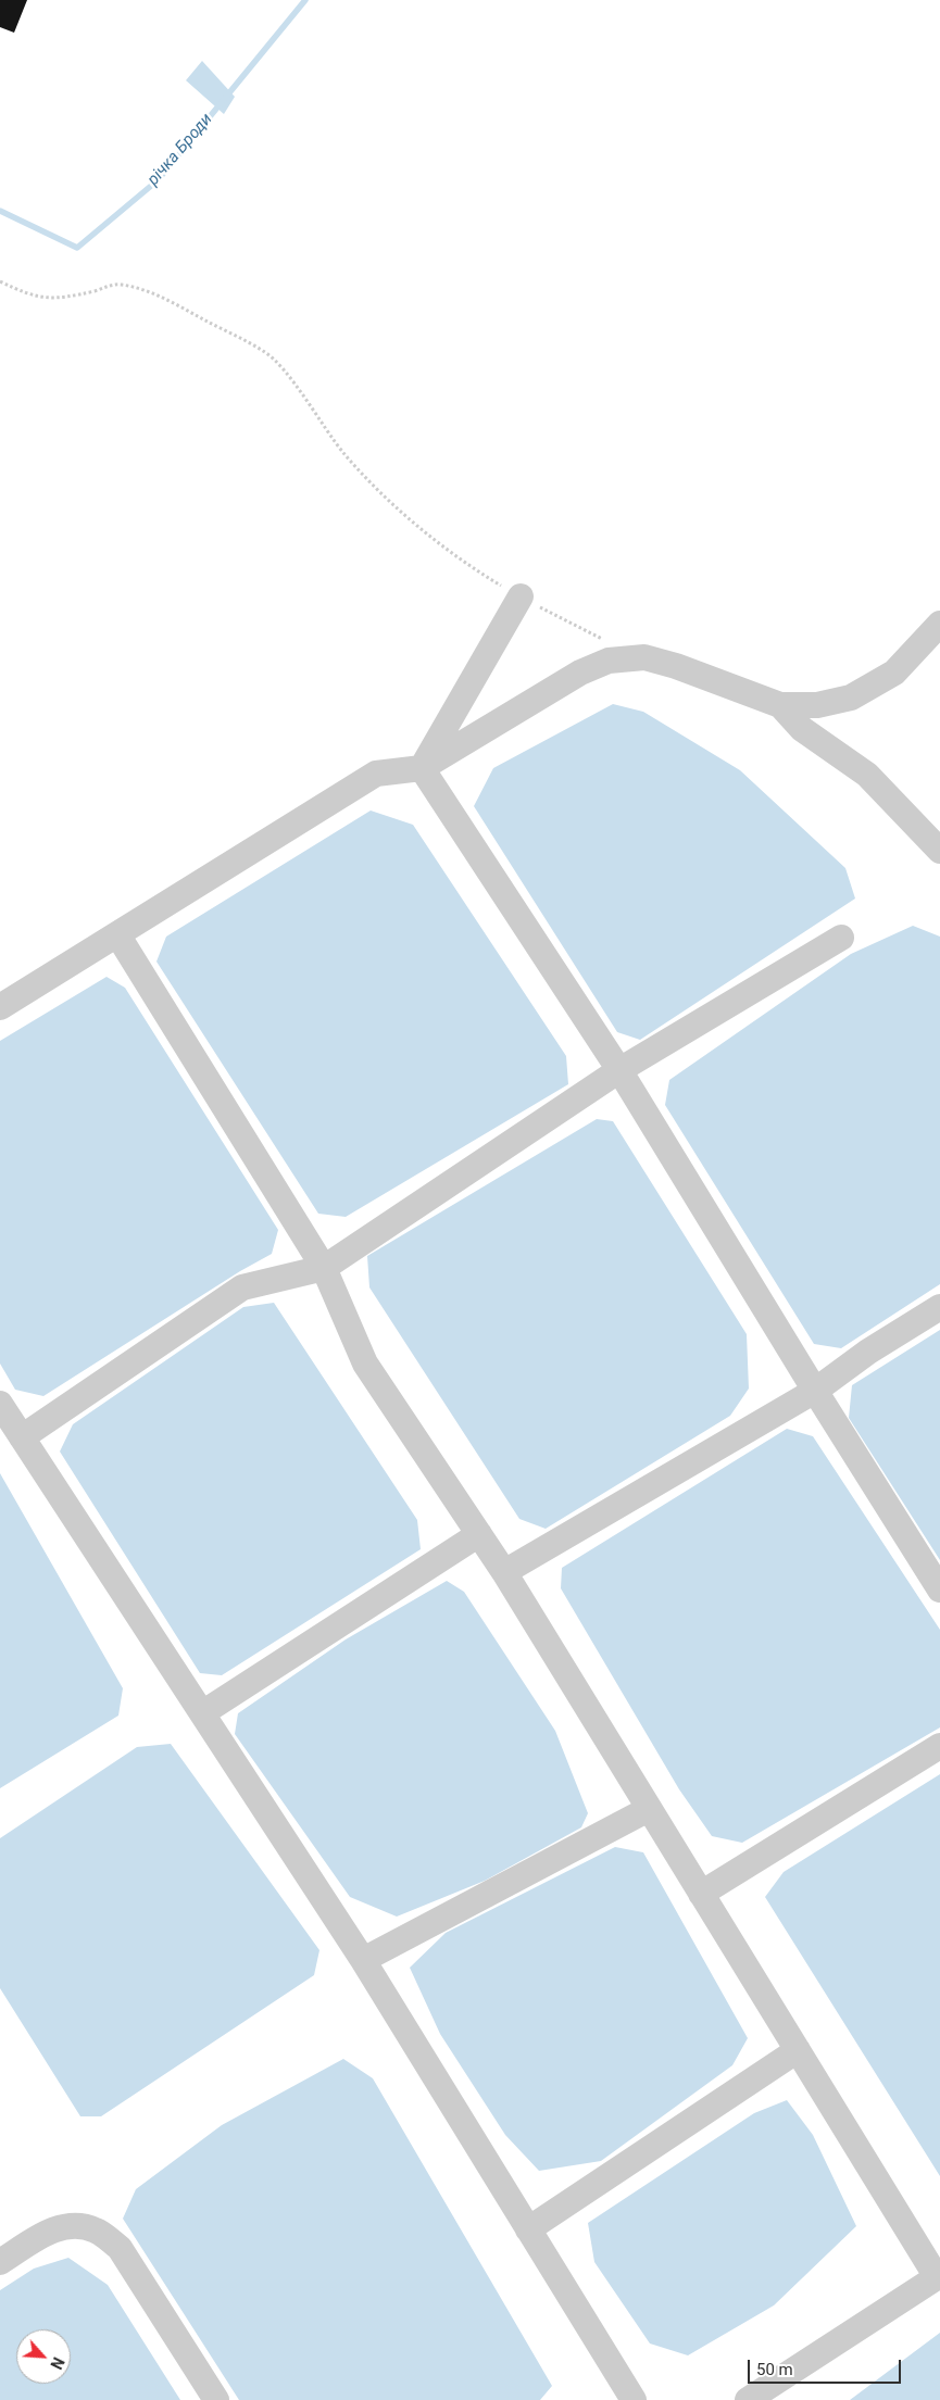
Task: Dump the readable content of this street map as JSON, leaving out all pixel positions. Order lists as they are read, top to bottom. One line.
{"water":["річка Броди"],"scale_bar":"50 m","north":"bottom right"}
